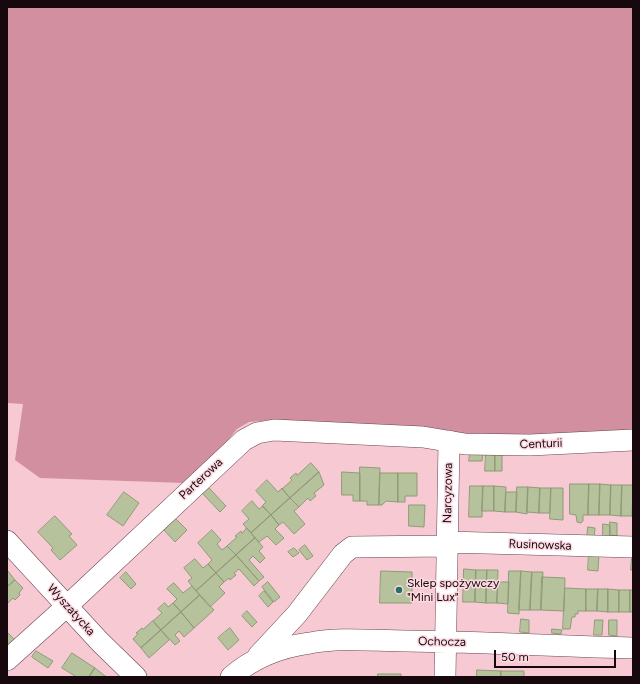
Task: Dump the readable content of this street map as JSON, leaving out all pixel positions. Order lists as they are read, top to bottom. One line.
{"streets":{"street":["Centurii","Parterowa","Narcyzowa","Rusinowska","Wyszatycka","Ochocza"]},"crossings":[["Centurii","Parterowa"],["Centurii","Narcyzowa"],["Parterowa","Narcyzowa"],["Parterowa","Wyszatycka"],["Narcyzowa","Rusinowska"],["Narcyzowa","Ochocza"],["Rusinowska","Ochocza"]],"places":["Sklep spożywczy \"Mini Lux\""],"scale_bar":"50 m"}
